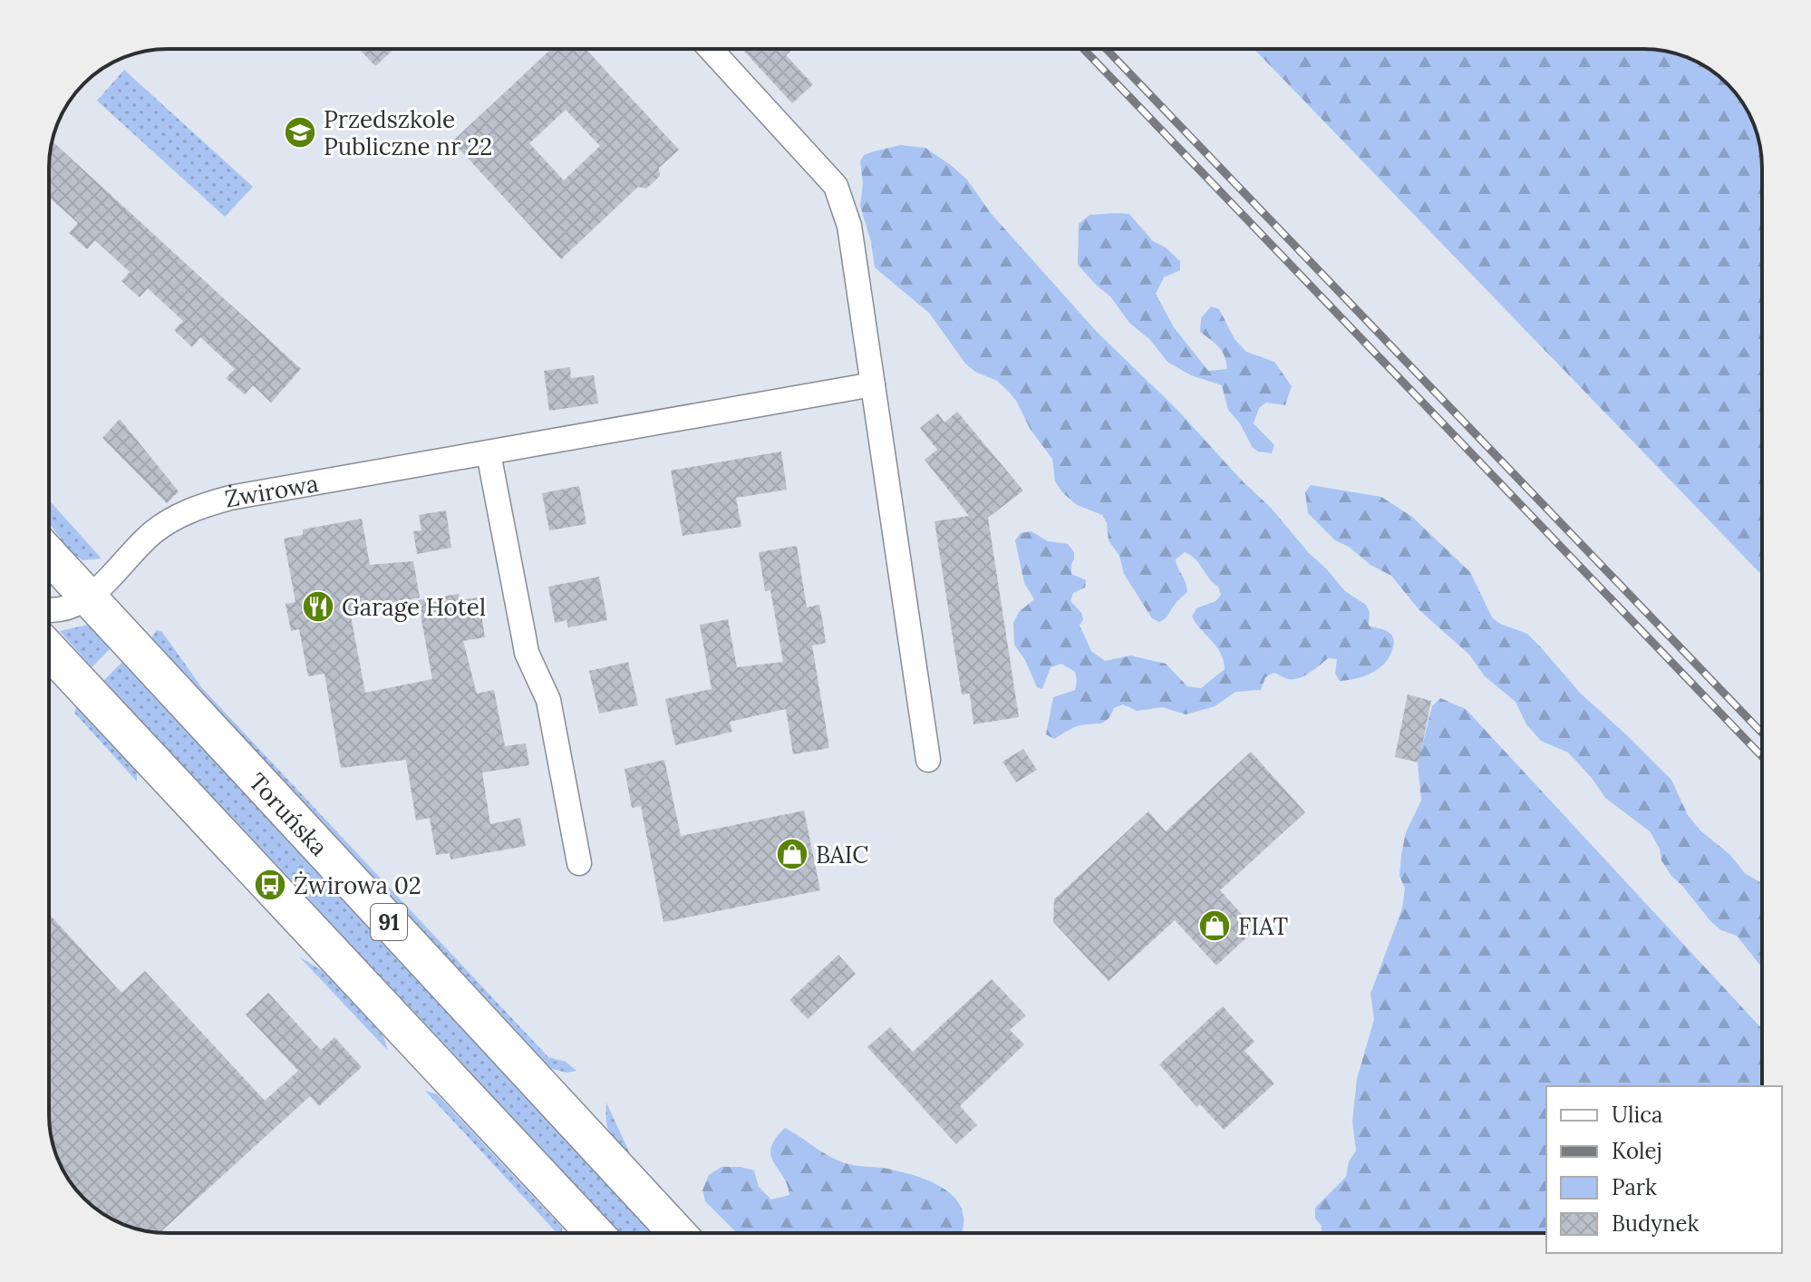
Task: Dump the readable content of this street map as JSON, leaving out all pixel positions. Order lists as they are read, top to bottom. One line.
{"streets":{"main road":["Toruńska","91"],"street":["Żwirowa"]},"crossings":[["Żwirowa","Toruńska"]],"places":{"school or university":["Przedszkole Publiczne nr 22"],"restaurant":["Garage Hotel"],"shop":["BAIC","FIAT"],"bus stop":["Żwirowa 02"]},"legend":["Ulica","Kolej","Park","Budynek"]}
